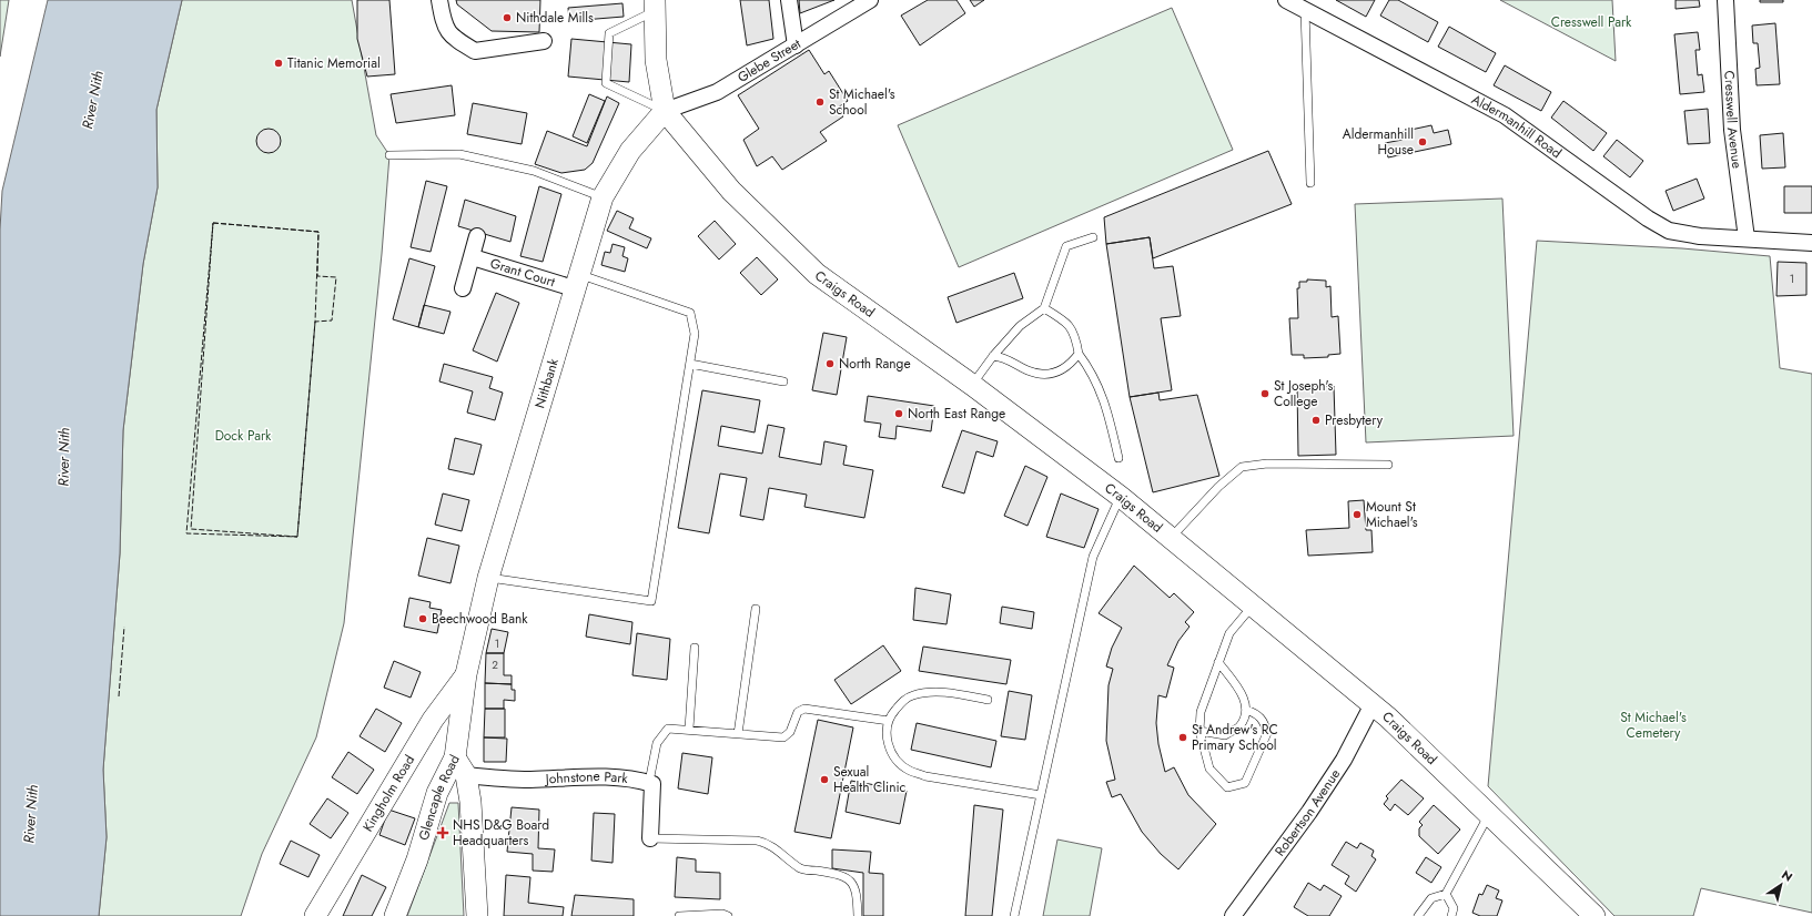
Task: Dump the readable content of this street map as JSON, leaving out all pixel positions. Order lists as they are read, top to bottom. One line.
{"streets":{"street":["Glebe Street","Cresswell Avenue","Aldermanhill Road","Grant Court","Craigs Road","Nithbank","Johnstone Park","Kingholm Road","Glencaple Road","Robertson Avenue"]},"crossings":[["Glebe Street","Craigs Road"],["Glebe Street","Nithbank"],["Cresswell Avenue","Aldermanhill Road"],["Grant Court","Nithbank"],["Craigs Road","Nithbank"],["Craigs Road","Robertson Avenue"],["Nithbank","Kingholm Road"],["Nithbank","Glencaple Road"],["Kingholm Road","Glencaple Road"]],"water":["River Nith"],"parks":["Cresswell Park","Dock Park","St Michael's Cemetery"],"places":{"other":["Nithdale Mills","Titanic Memorial","St Michael's School","Aldermanhill House","North Range","St Joseph's College","North East Range","Presbytery","Mount St Michael's","Beechwood Bank","St Andrew's RC Primary School","Sexual Health Clinic"],"health":["NHS D&G Board Headquarters"]},"house_numbers":["1","1","2"],"north":"top right"}
